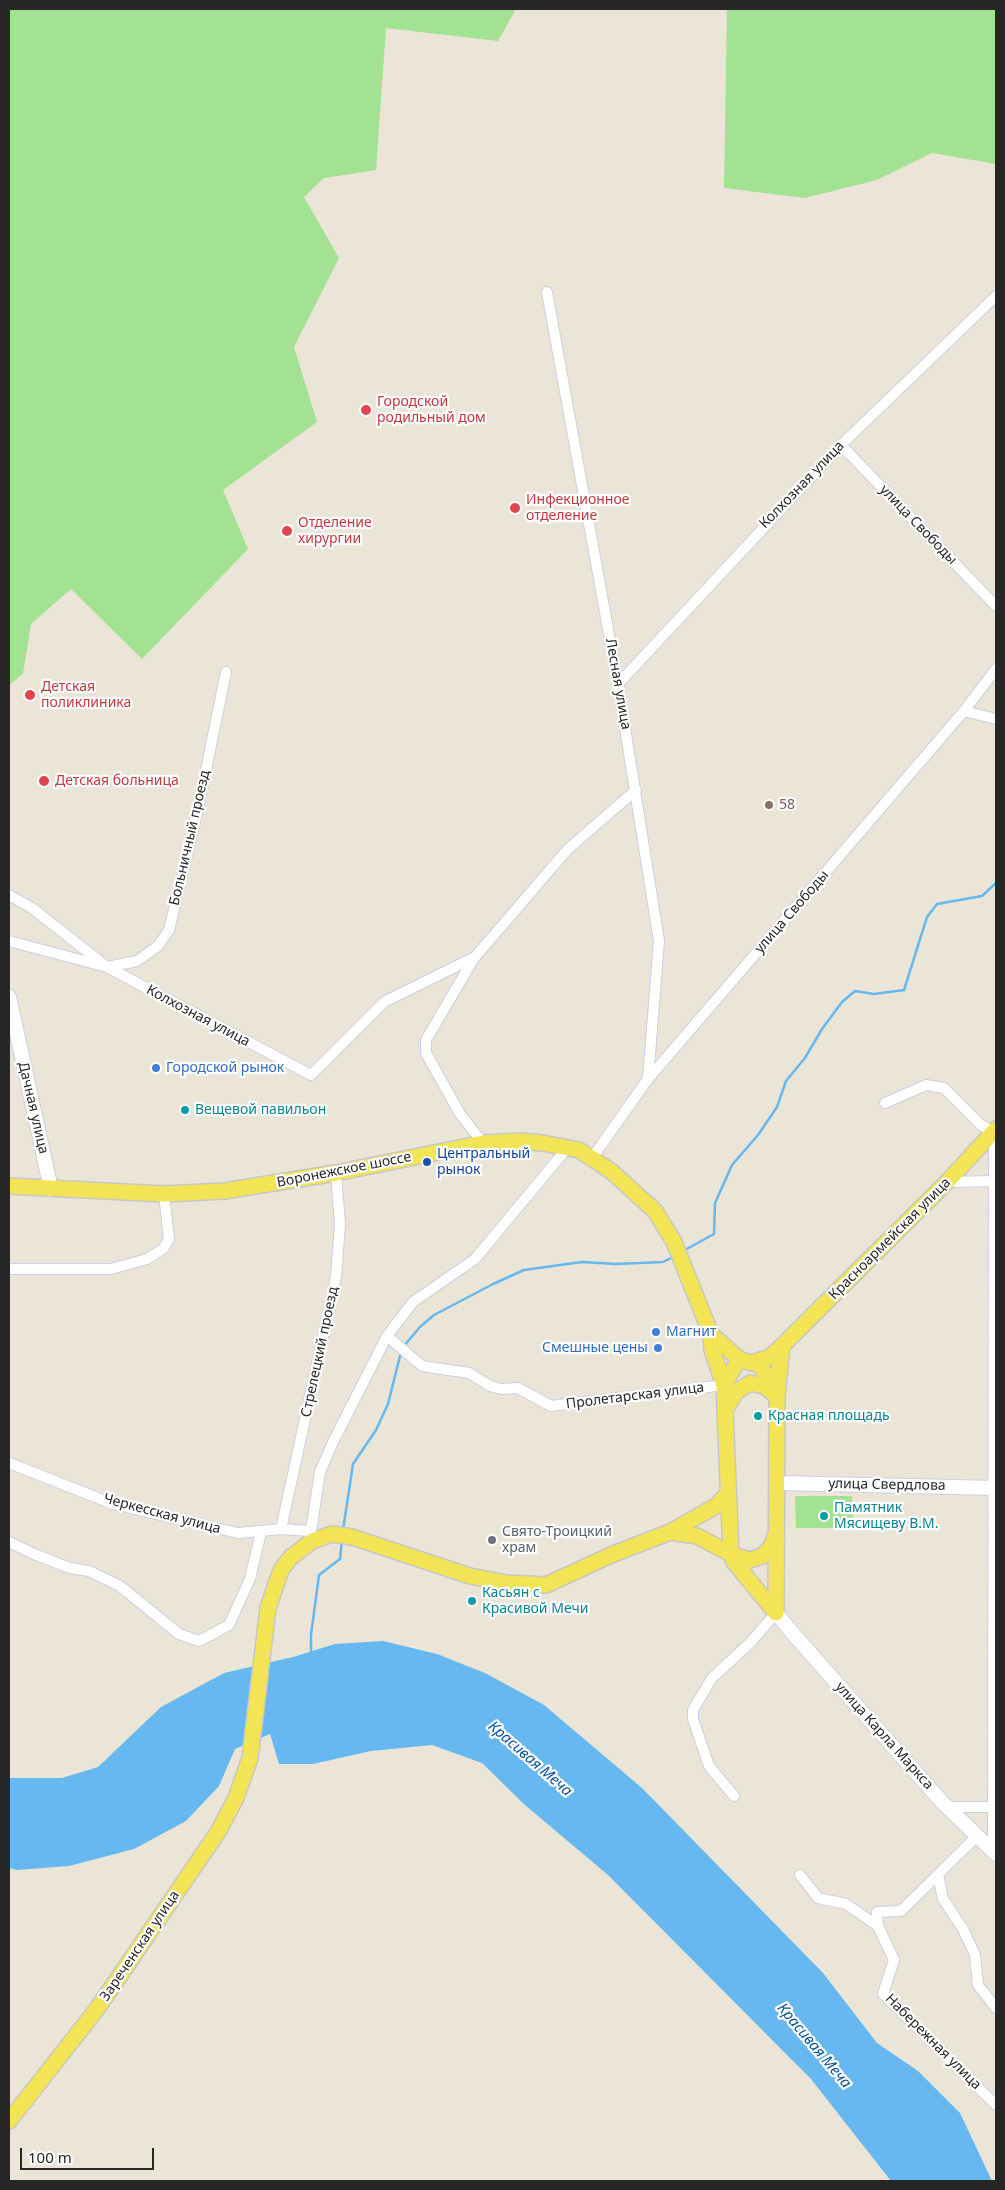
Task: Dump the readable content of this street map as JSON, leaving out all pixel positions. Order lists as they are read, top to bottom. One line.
{"streets":{"main road":["Дачная улица","Воронежское шоссе","Красноармейская улица","улица Свердлова","улица Карла Маркса","Зареченская улица"],"street":["Колхозная улица","улица Свободы","Лесная улица","Больничный проезд","Стрелецкий проезд","Пролетарская улица","Черкесская улица","Набережная улица"]},"crossings":[["Колхозная улица","улица Свободы"],["Колхозная улица","Лесная улица"],["Колхозная улица","Больничный проезд"],["улица Свободы","Лесная улица"],["улица Свободы","Воронежское шоссе"],["Дачная улица","Воронежское шоссе"],["Воронежское шоссе","Стрелецкий проезд"],["Стрелецкий проезд","Черкесская улица"],["Черкесская улица","Зареченская улица"]],"water":["Красивая Меча"],"places":["Городской родильный дом","Инфекционное отделение","Отделение хирургии","Детская поликлиника","Детская больница","58","Городской рынок","Вещевой павильон","Центральный рынок","Магнит","Смешные цены","Красная площадь","Памятник Мясищеву В.М.","Свято-Троицкий храм","Касьян с Красивой Мечи"],"scale_bar":"100 m"}
